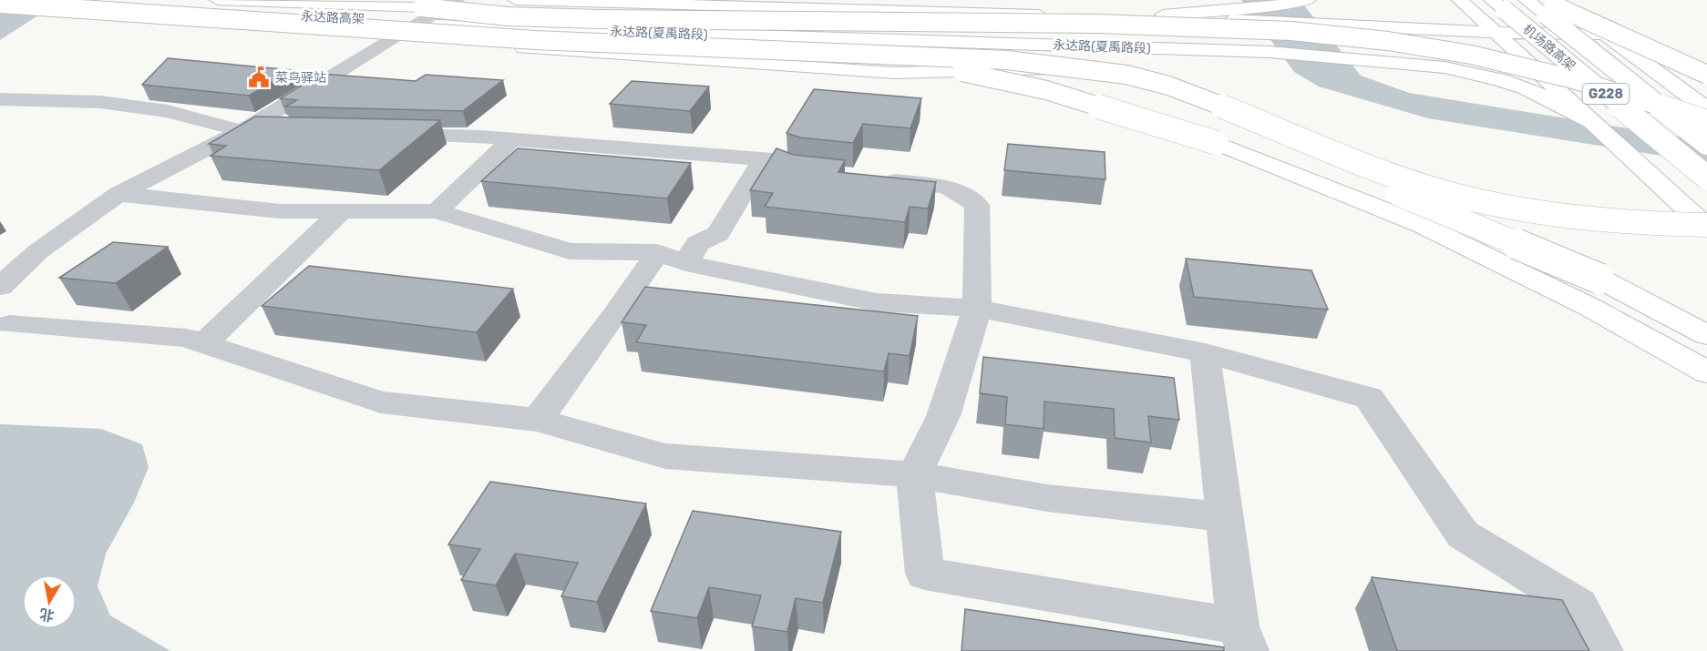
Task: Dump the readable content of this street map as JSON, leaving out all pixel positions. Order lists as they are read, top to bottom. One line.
{"streets":{"main road":["永达路高架","永达路(夏禹路段)","机场路高架","G228"]},"crossings":[["永达路高架","永达路(夏禹路段)"]],"places":{"public building":["菜鸟驿站"]},"north":"bottom"}
